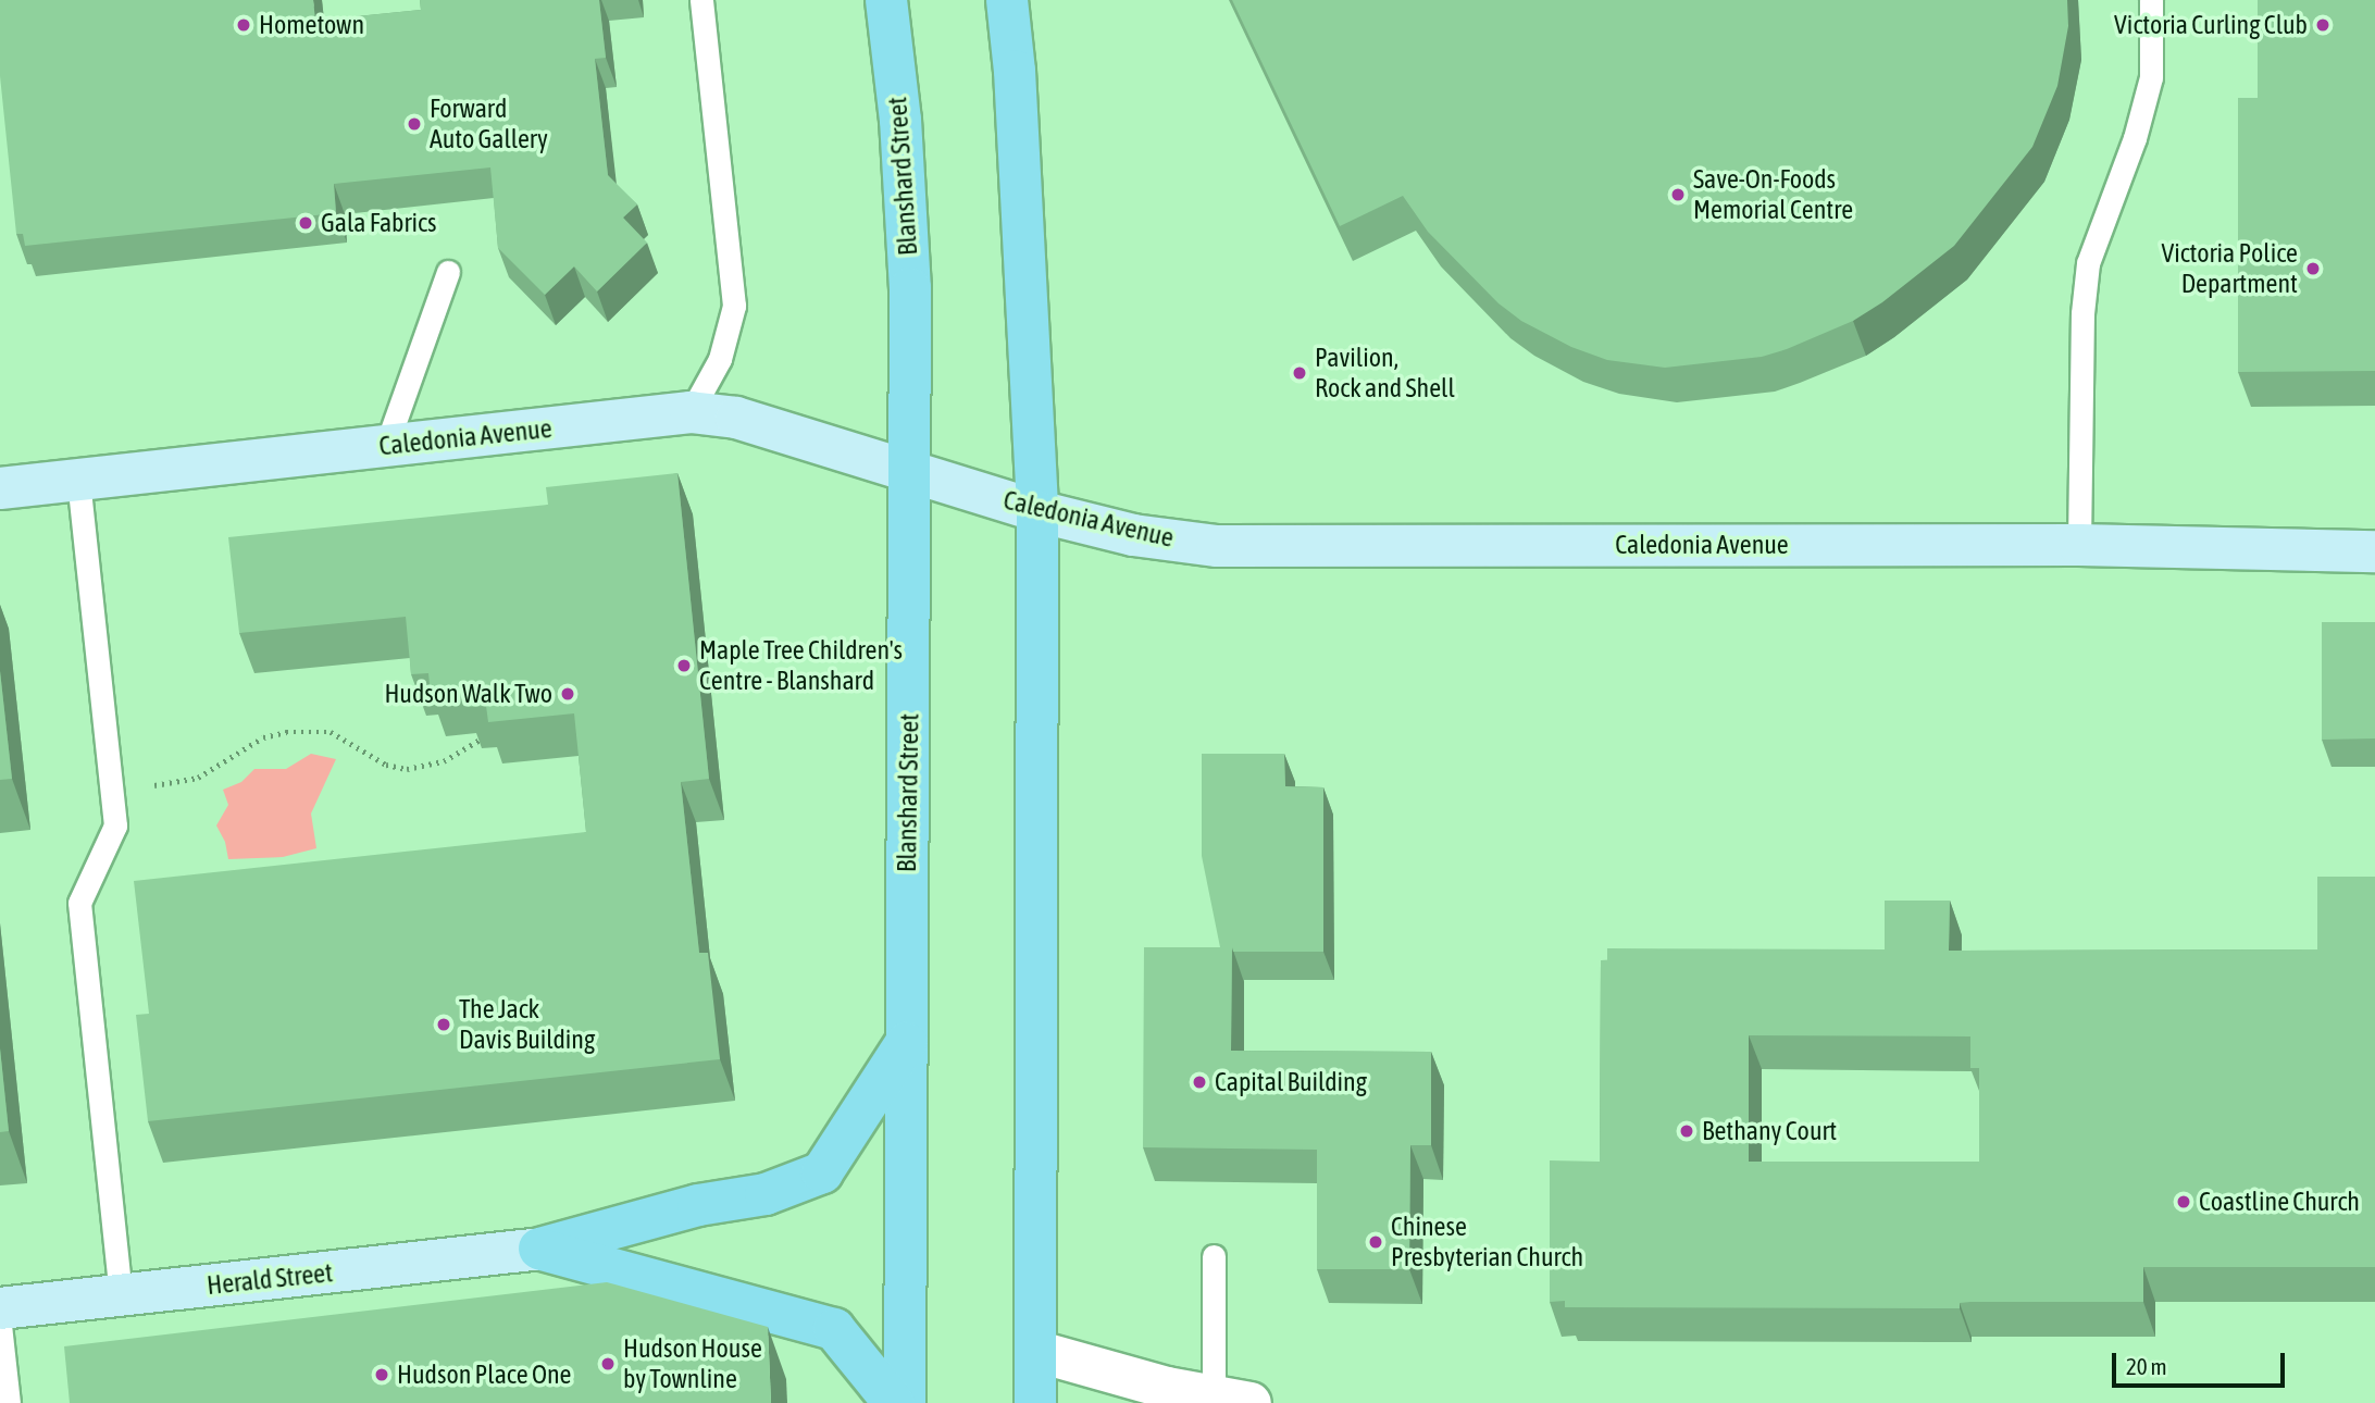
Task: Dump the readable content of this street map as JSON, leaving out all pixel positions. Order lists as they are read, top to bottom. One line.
{"streets":{"main road":["Blanshard Street"],"street":["Caledonia Avenue","Herald Street"]},"crossings":[["Blanshard Street","Caledonia Avenue"]],"places":["Hometown","Victoria Curling Club","Forward Auto Gallery","Save-On-Foods Memorial Centre","Gala Fabrics","Victoria Police Department","Pavilion, Rock and Shell","Maple Tree Children's Centre - Blanshard","Hudson Walk Two","The Jack Davis Building","Capital Building","Bethany Court","Coastline Church","Chinese Presbyterian Church","Hudson House by Townline","Hudson Place One"],"scale_bar":"20 m"}
